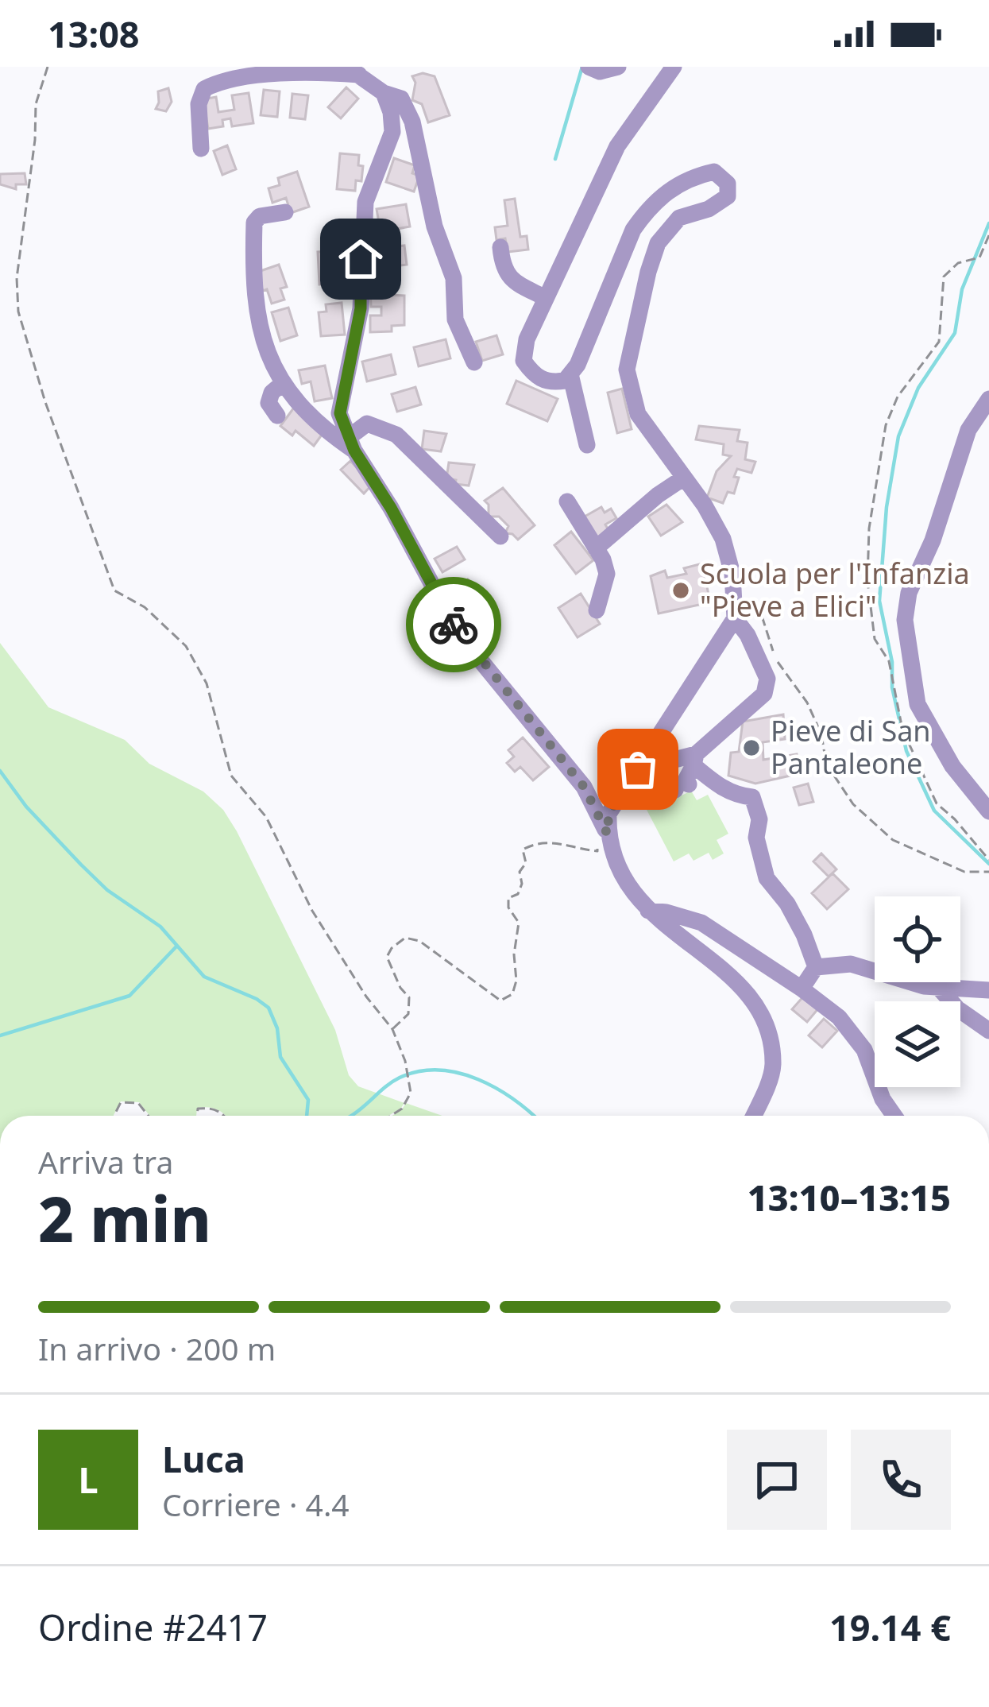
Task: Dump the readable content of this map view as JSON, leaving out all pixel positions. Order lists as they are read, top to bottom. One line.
{"places":["Scuola per l'Infanzia \"Pieve a Elici\"","Pieve di San Pantaleone"],"page":{"status":"13:08","heading":["2 min","Arriva tra","13:10–13:15"],"panel":["Luca","Corriere · 4.4","Ordine #2417","19.14 €"],"bar":"In arrivo · 200 m","round":"L"}}
